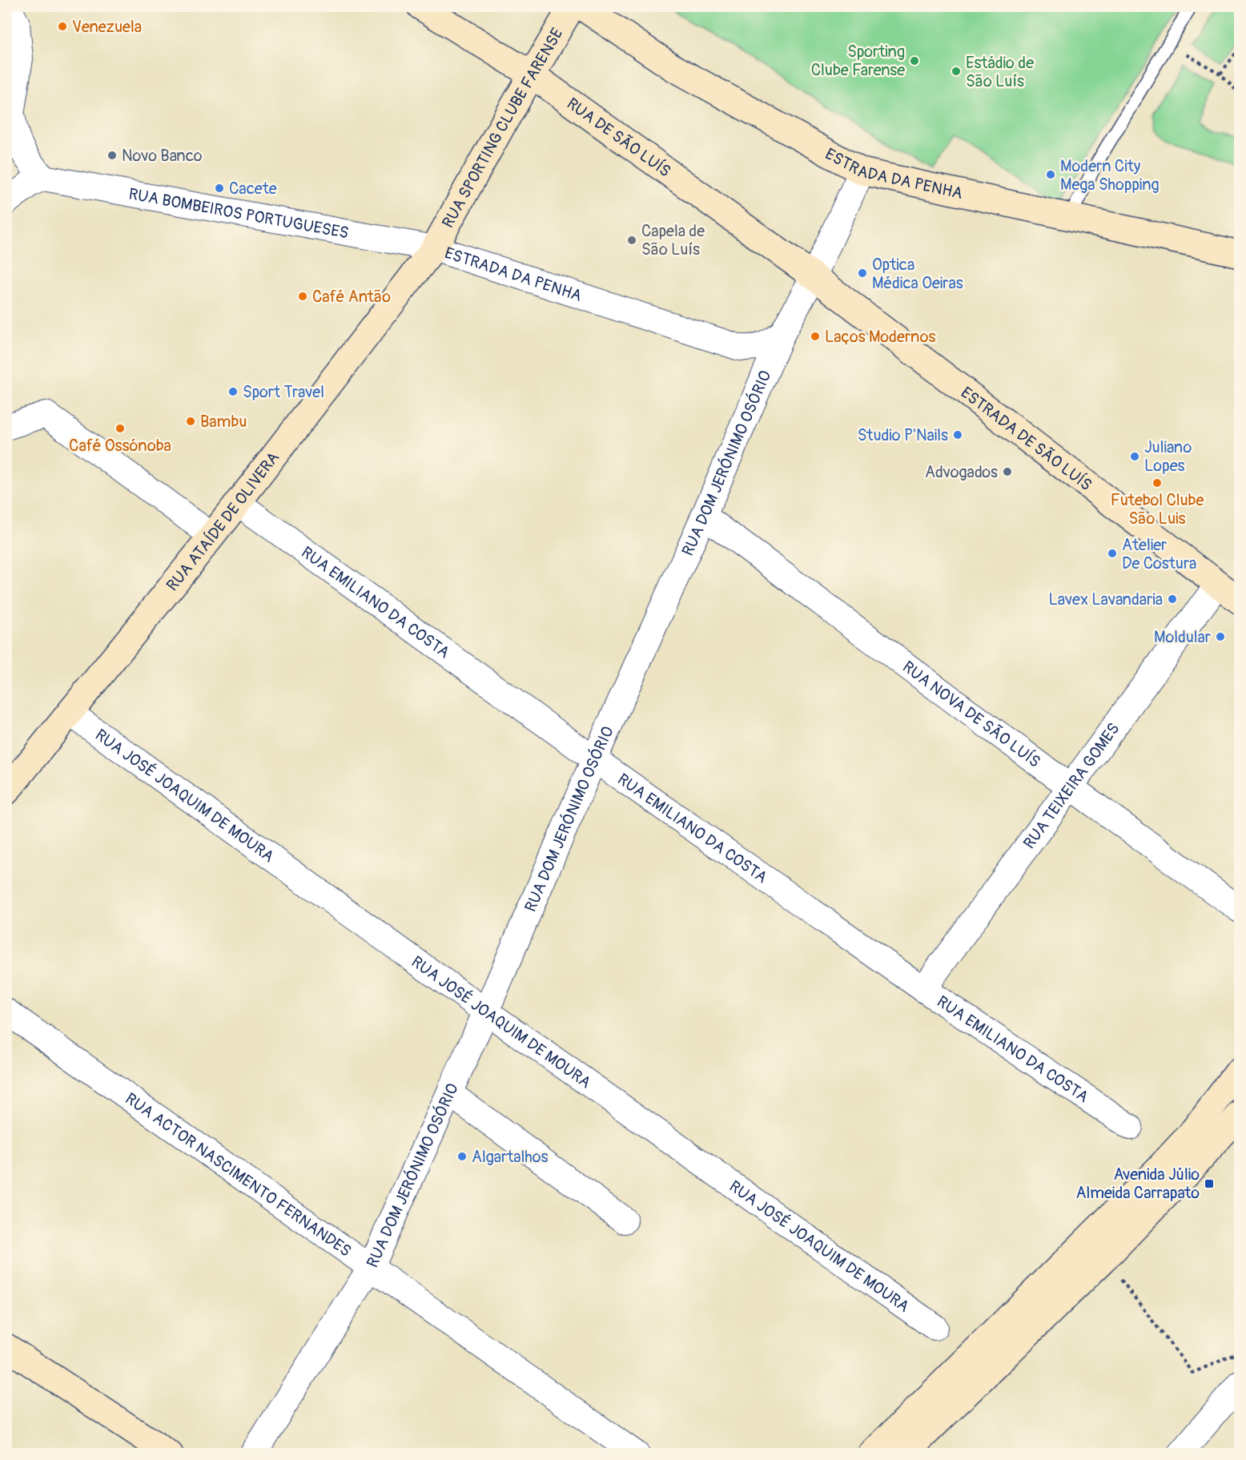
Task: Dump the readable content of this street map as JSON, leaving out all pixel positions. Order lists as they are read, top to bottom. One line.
{"streets":{"street":["RUA SPORTING CLUBE FARENSE","RUA DE SÃO LUÍS","ESTRADA DA PENHA","RUA BOMBEIROS PORTUGUESES","ESTRADA DE SÃO LUÍS","RUA DOM JERÓNIMO OSÓRIO","RUA ATAÍDE DE OLIVERA","RUA EMILIANO DA COSTA","RUA NOVA DE SÃO LUÍS","RUA TEIXEIRA GOMES","RUA JOSÉ JOAQUIM DE MOURA","RUA ACTOR NASCIMENTO FERNANDES"]},"crossings":[["RUA SPORTING CLUBE FARENSE","RUA DE SÃO LUÍS"],["RUA SPORTING CLUBE FARENSE","ESTRADA DA PENHA"],["RUA SPORTING CLUBE FARENSE","RUA BOMBEIROS PORTUGUESES"],["RUA SPORTING CLUBE FARENSE","RUA ATAÍDE DE OLIVERA"],["RUA DE SÃO LUÍS","ESTRADA DE SÃO LUÍS"],["RUA DE SÃO LUÍS","RUA DOM JERÓNIMO OSÓRIO"],["ESTRADA DA PENHA","RUA BOMBEIROS PORTUGUESES"],["ESTRADA DA PENHA","RUA DOM JERÓNIMO OSÓRIO"],["ESTRADA DA PENHA","RUA ATAÍDE DE OLIVERA"],["RUA BOMBEIROS PORTUGUESES","RUA ATAÍDE DE OLIVERA"],["ESTRADA DE SÃO LUÍS","RUA DOM JERÓNIMO OSÓRIO"],["ESTRADA DE SÃO LUÍS","RUA TEIXEIRA GOMES"],["RUA DOM JERÓNIMO OSÓRIO","RUA EMILIANO DA COSTA"],["RUA DOM JERÓNIMO OSÓRIO","RUA NOVA DE SÃO LUÍS"],["RUA DOM JERÓNIMO OSÓRIO","RUA JOSÉ JOAQUIM DE MOURA"],["RUA DOM JERÓNIMO OSÓRIO","RUA ACTOR NASCIMENTO FERNANDES"],["RUA ATAÍDE DE OLIVERA","RUA EMILIANO DA COSTA"],["RUA ATAÍDE DE OLIVERA","RUA JOSÉ JOAQUIM DE MOURA"],["RUA EMILIANO DA COSTA","RUA TEIXEIRA GOMES"],["RUA NOVA DE SÃO LUÍS","RUA TEIXEIRA GOMES"]],"places":{"other":["Venezuela","Sporting Clube Farense","Estádio de São Luís","Novo Banco","Modern City Mega Shopping","Cacete","Capela de São Luís","Optica Médica Oeiras","Café Antão","Laços Modernos","Sport Travel","Bambu","Café Ossónoba","Studio P'Nails","Juliano Lopes","Advogados","Futebol Clube São Luis","Atelier De Costura","Lavex Lavandaria","Moldular","Algartalhos"],"transit":["Avenida Júlio Almeida Carrapato"]}}
